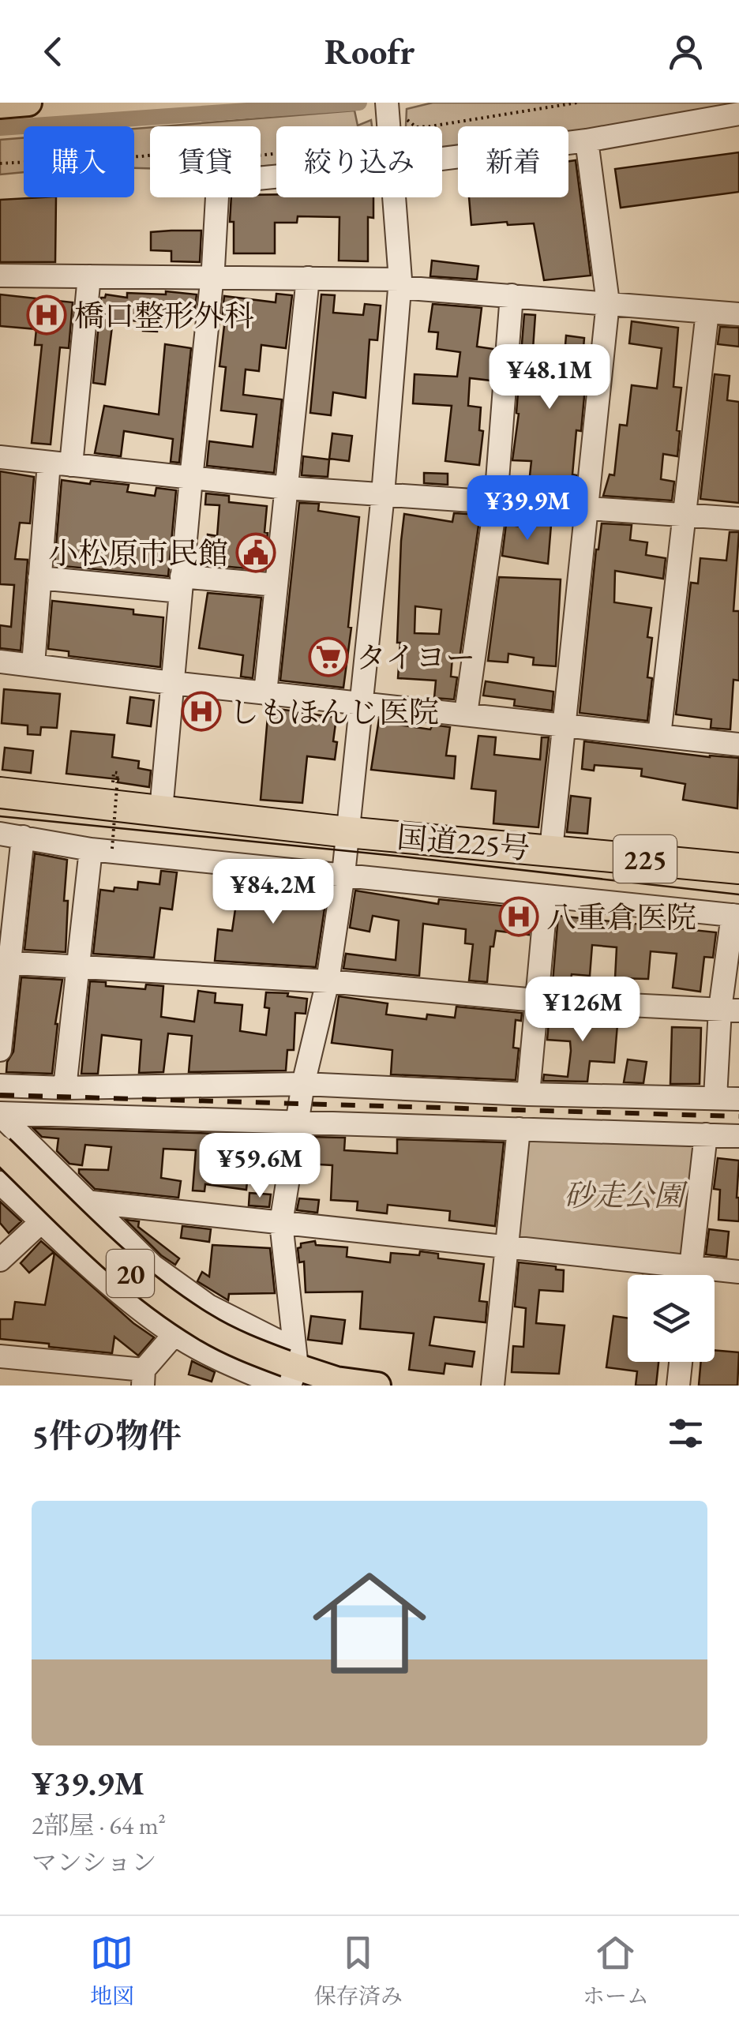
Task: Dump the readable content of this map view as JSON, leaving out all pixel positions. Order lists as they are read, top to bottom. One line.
{"streets":{"highway":["国道225号","225"],"main road":["20"]},"parks":["砂走公園"],"places":{"hospital":["橋口整形外科","しもほんじ医院","八重倉医院"],"public building":["小松原市民館"],"supermarket":["タイヨー"]},"page":{"header":"Roofr","chip":["購入","賃貸","絞り込み","新着"],"price":["¥48.1M","¥39.9M","¥84.2M","¥126M","¥59.6M"],"heading":"5件の物件","list":[{"name":"¥39.9M","note":"2部屋 · 64 m² · マンション"}],"tabs":["地図","保存済み","ホーム"]}}
